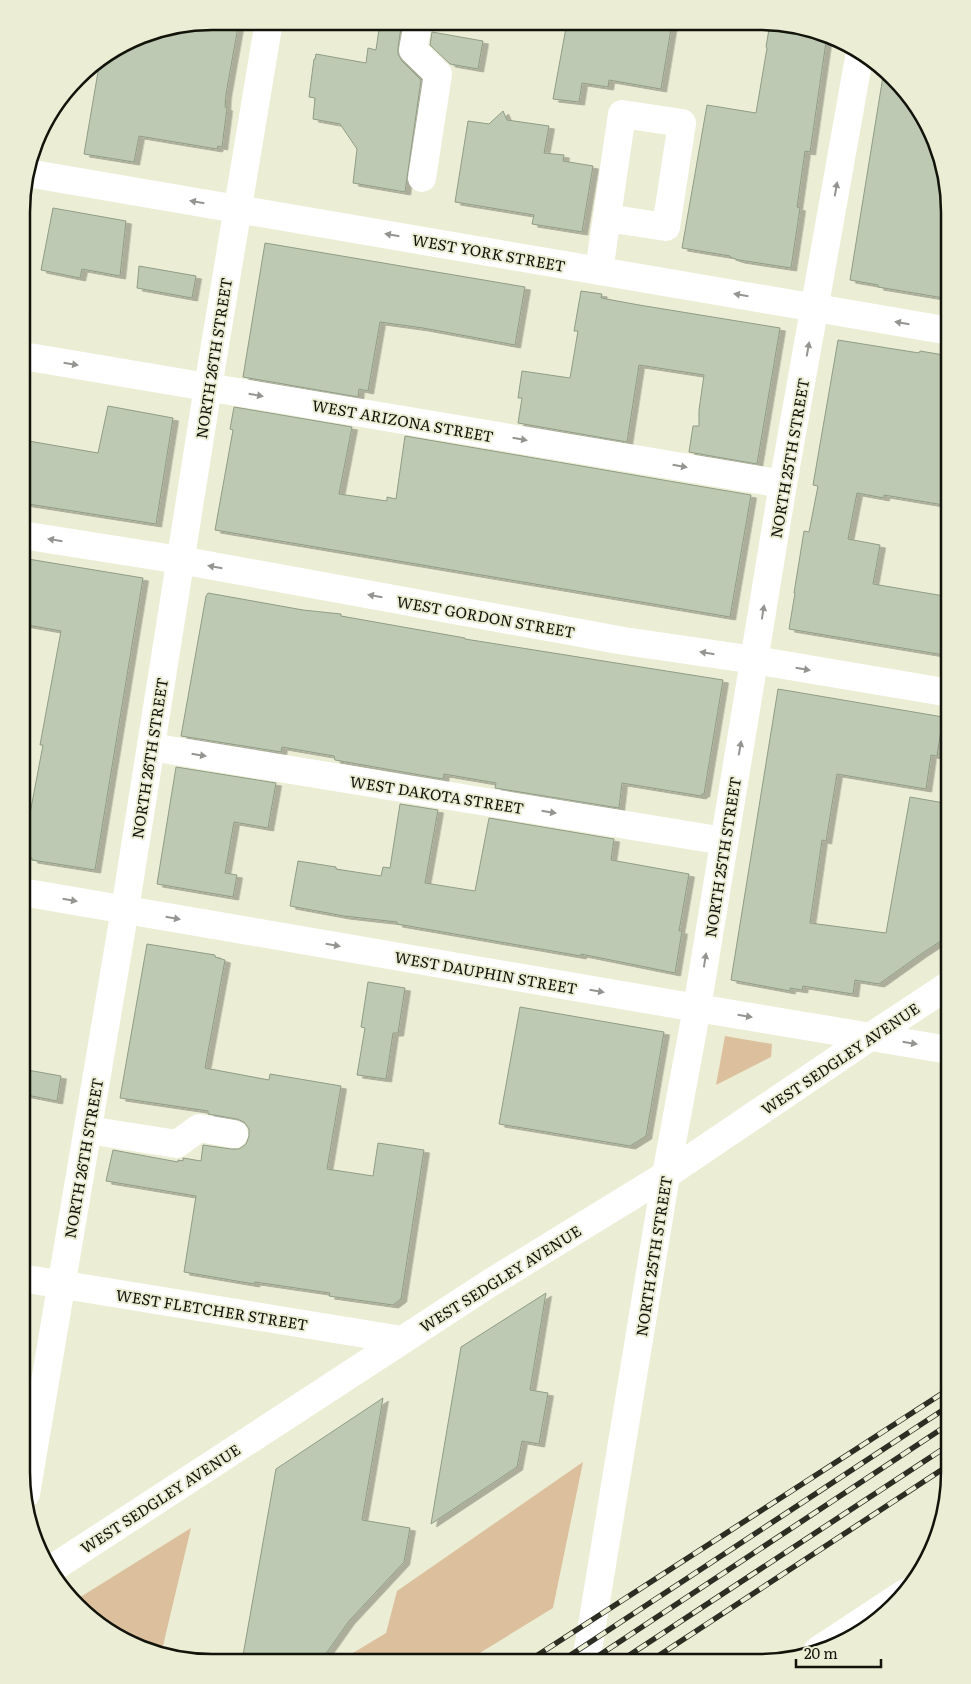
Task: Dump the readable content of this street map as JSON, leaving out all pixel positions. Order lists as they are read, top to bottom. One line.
{"streets":{"street":["WEST YORK STREET","NORTH 26TH STREET","WEST ARIZONA STREET","NORTH 25TH STREET","WEST GORDON STREET","WEST DAKOTA STREET","WEST DAUPHIN STREET","WEST SEDGLEY AVENUE","WEST FLETCHER STREET"]},"crossings":[["WEST YORK STREET","NORTH 26TH STREET"],["WEST YORK STREET","NORTH 25TH STREET"],["NORTH 26TH STREET","WEST ARIZONA STREET"],["NORTH 26TH STREET","WEST GORDON STREET"],["NORTH 26TH STREET","WEST DAKOTA STREET"],["NORTH 26TH STREET","WEST DAUPHIN STREET"],["NORTH 26TH STREET","WEST FLETCHER STREET"],["WEST ARIZONA STREET","NORTH 25TH STREET"],["NORTH 25TH STREET","WEST GORDON STREET"],["NORTH 25TH STREET","WEST DAKOTA STREET"],["NORTH 25TH STREET","WEST DAUPHIN STREET"],["NORTH 25TH STREET","WEST SEDGLEY AVENUE"],["WEST DAUPHIN STREET","WEST SEDGLEY AVENUE"],["WEST SEDGLEY AVENUE","WEST FLETCHER STREET"]],"one_way":["WEST YORK STREET","WEST ARIZONA STREET","NORTH 25TH STREET","WEST DAKOTA STREET","WEST DAUPHIN STREET"],"scale_bar":"20 m"}
